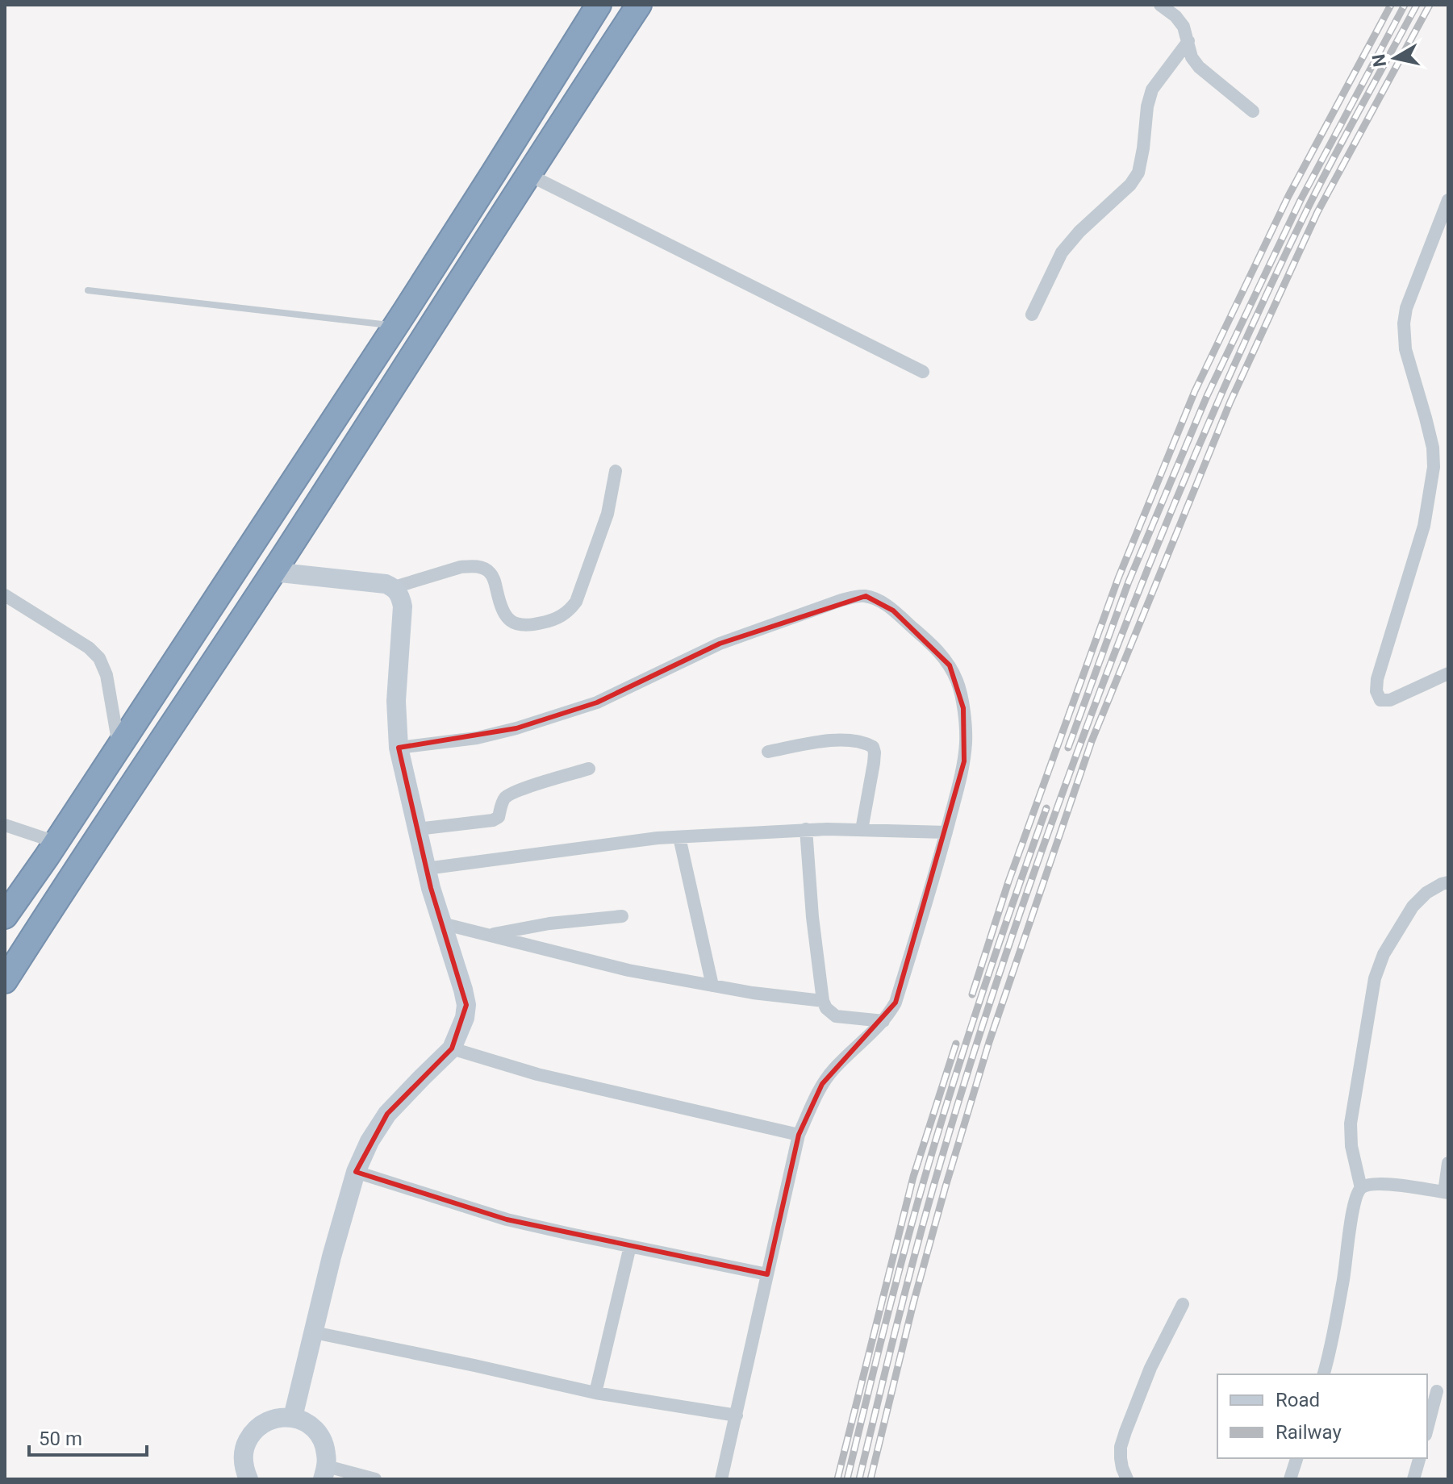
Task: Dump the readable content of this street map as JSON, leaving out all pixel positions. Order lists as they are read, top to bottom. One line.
{"legend":["Road","Railway"],"scale_bar":"50 m","north":"left"}
